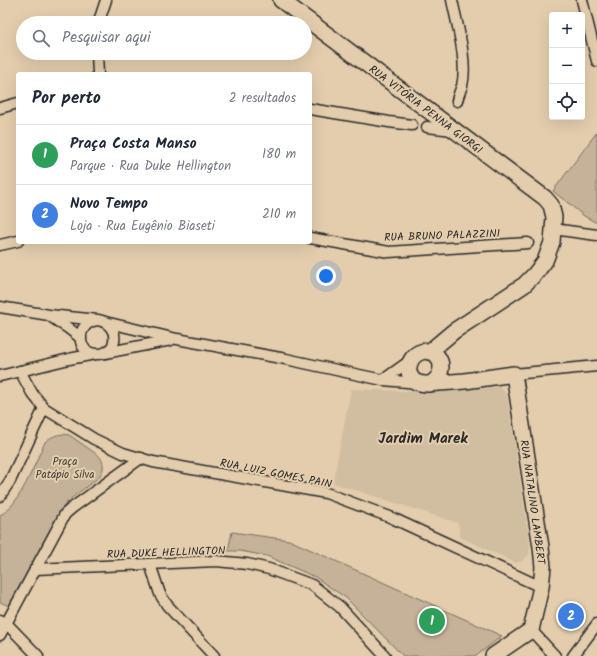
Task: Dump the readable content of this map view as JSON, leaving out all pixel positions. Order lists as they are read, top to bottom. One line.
{"streets":{"street":["RUA VITÓRIA PENNA GIORGI","RUA BRUNO PALAZZINI","RUA LUIZ GOMES PAIN","RUA NATALINO LAMBERT","RUA DUKE HELLINGTON"]},"crossings":[["RUA LUIZ GOMES PAIN","RUA NATALINO LAMBERT"]],"districts":["Jardim Marek"],"parks":["Praça Patápio Silva"],"page":{"map_buttons":["+","−"],"search":"Pesquisar aqui","heading":["Por perto","2 resultados"],"list":[{"mark":"1","name":"Praça Costa Manso","note":"Parque · Rua Duke Hellington","value":"180 m"},{"mark":"2","name":"Novo Tempo","note":"Loja · Rua Eugênio Biaseti","value":"210 m"}],"pins":["2","1"]}}
